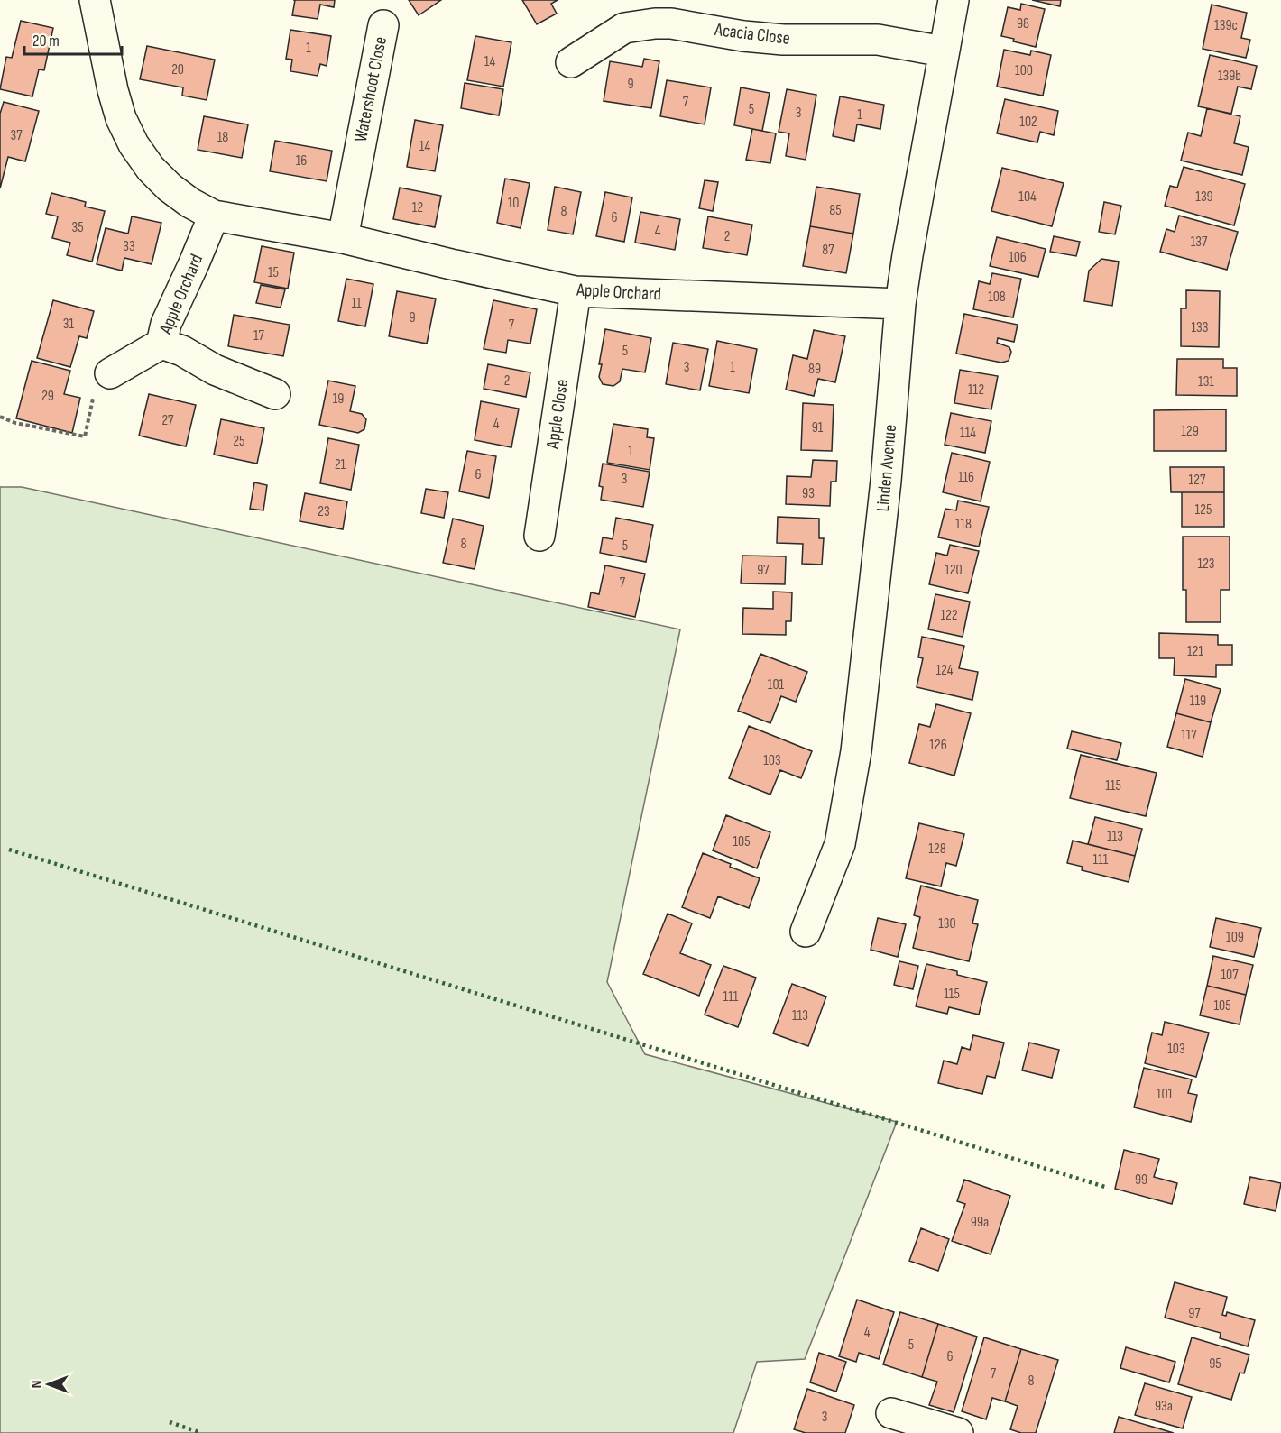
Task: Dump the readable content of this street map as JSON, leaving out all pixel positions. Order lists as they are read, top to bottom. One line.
{"streets":{"street":["Acacia Close","Watershoot Close","Apple Orchard","Apple Close","Linden Avenue"]},"crossings":[["Acacia Close","Linden Avenue"],["Watershoot Close","Apple Orchard"],["Apple Orchard","Apple Close"],["Apple Orchard","Linden Avenue"]],"house_numbers":["98","139c","1","14","20","100","139b","9","7","5","3","1","102","37","18","14","16","104","139","10","12","85","8","6","35","4","2","137","33","87","106","15","108","11","9","31","7","133","17","5","3","1","89","2","131","112","29","19","27","4","91","129","114","25","1","21","6","116","3","127","93","125","23","118","8","5","123","97","120","7","122","121","124","101","119","117","126","103","115","113","105","128","111","130","109","107","115","111","105","113","103","101","99","99a","97","4","5","6","95","7","8","93a","3"],"scale_bar":"20 m","north":"left"}
